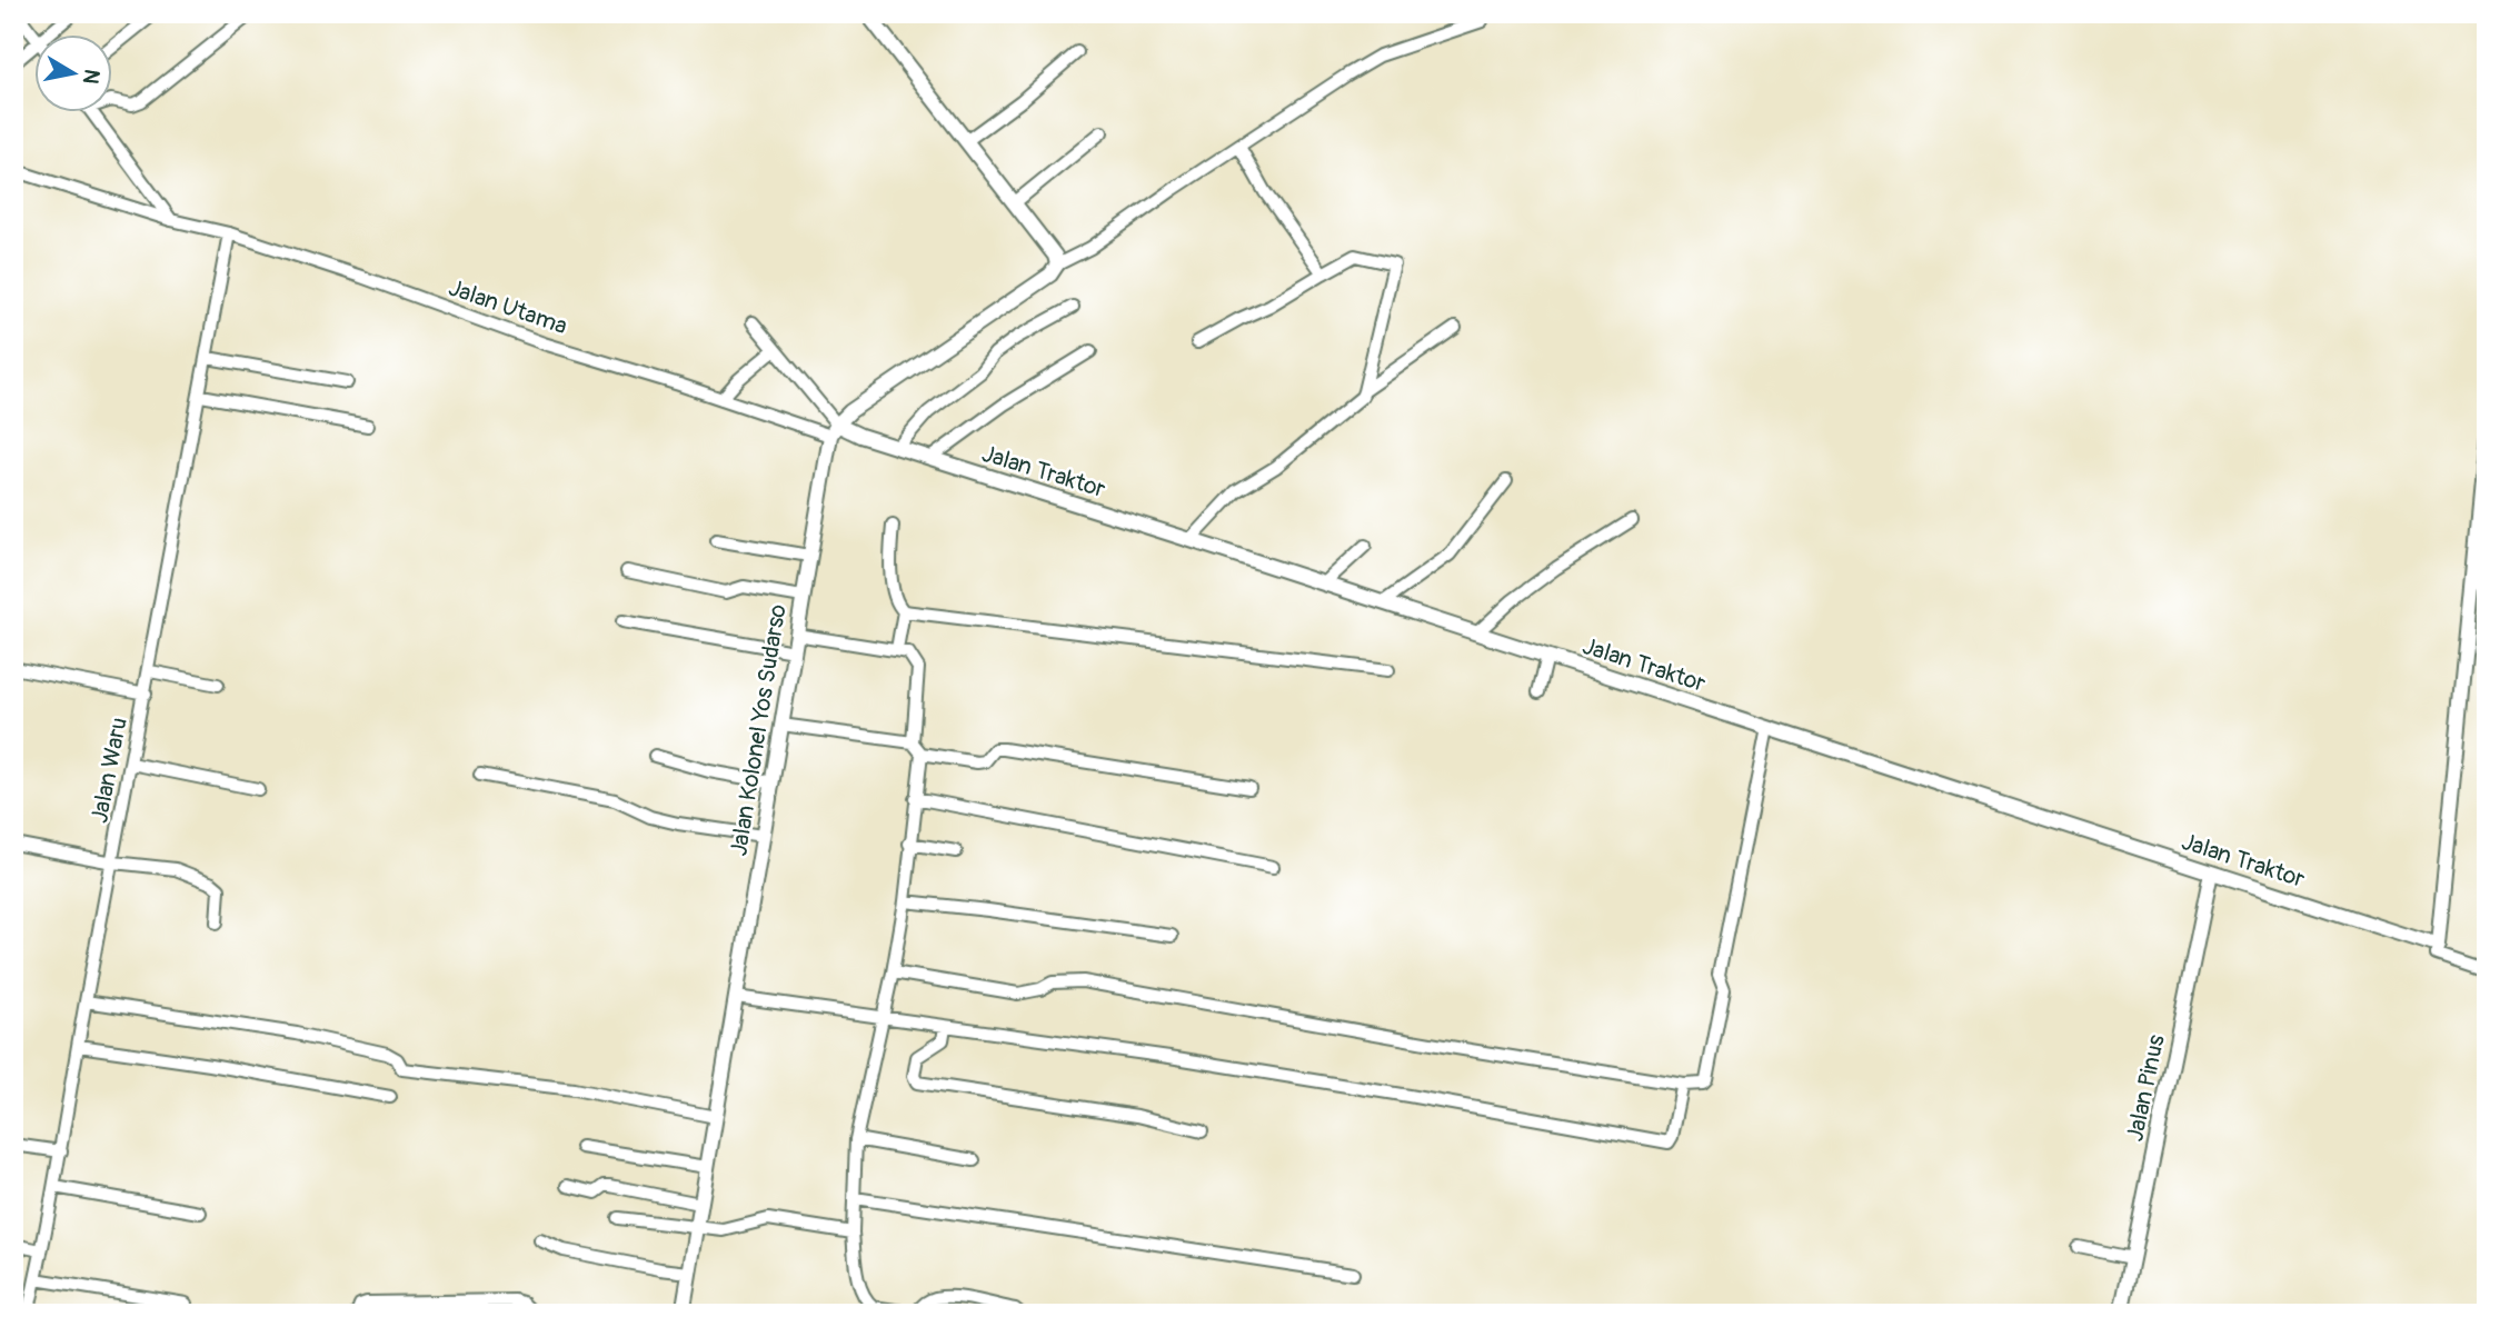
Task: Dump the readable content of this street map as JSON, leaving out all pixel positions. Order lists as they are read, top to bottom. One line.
{"streets":{"street":["Jalan Utama","Jalan Traktor","Jalan Kolonel Yos Sudarso","Jalan Waru","Jalan Pinus"]},"crossings":[["Jalan Utama","Jalan Traktor"],["Jalan Utama","Jalan Kolonel Yos Sudarso"],["Jalan Utama","Jalan Waru"],["Jalan Traktor","Jalan Kolonel Yos Sudarso"],["Jalan Traktor","Jalan Pinus"]],"north":"right"}
